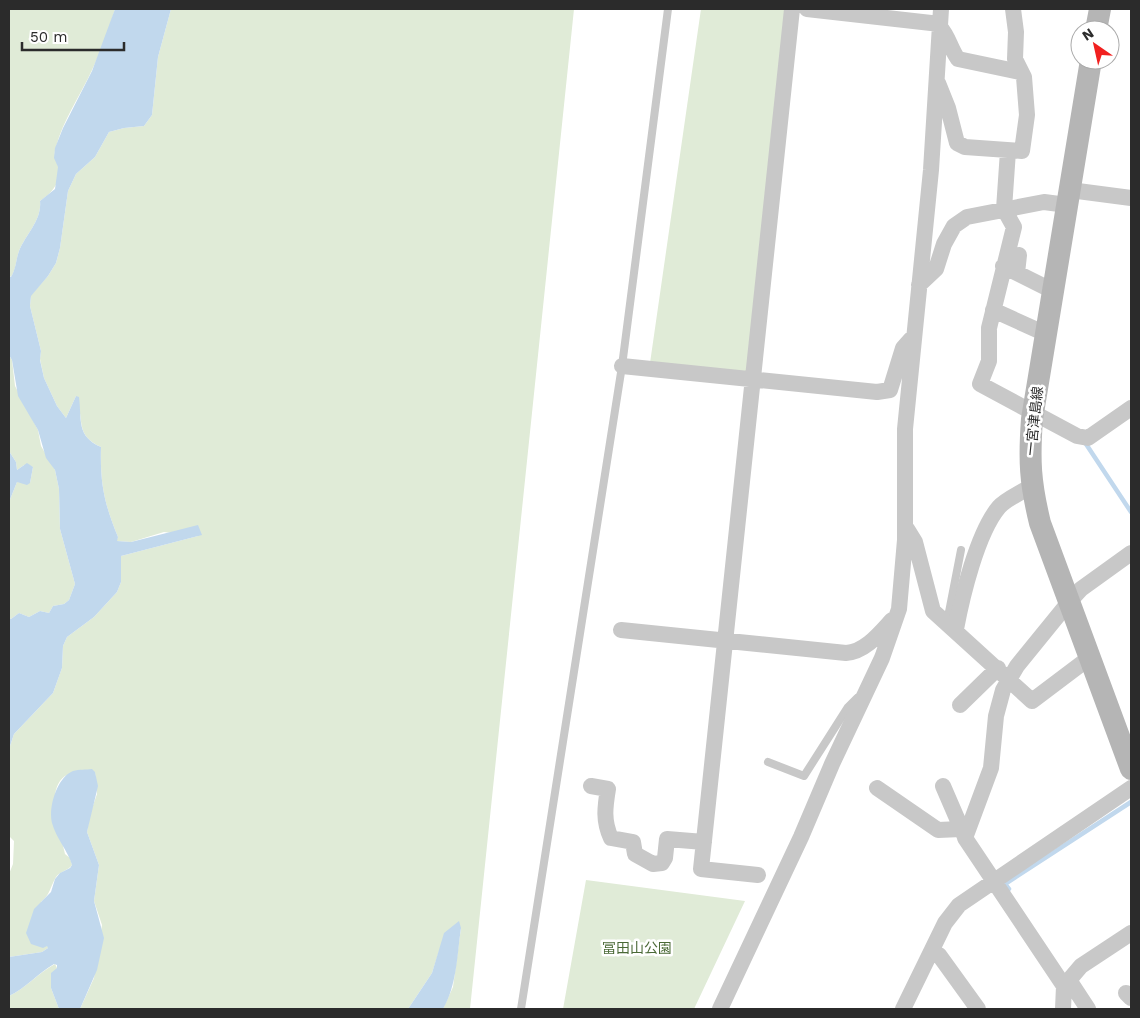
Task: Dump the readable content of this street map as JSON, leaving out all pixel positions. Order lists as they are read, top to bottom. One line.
{"streets":{"main road":["一宮津島線"]},"parks":["冨田山公園"],"scale_bar":"50 m","north":"top left"}
